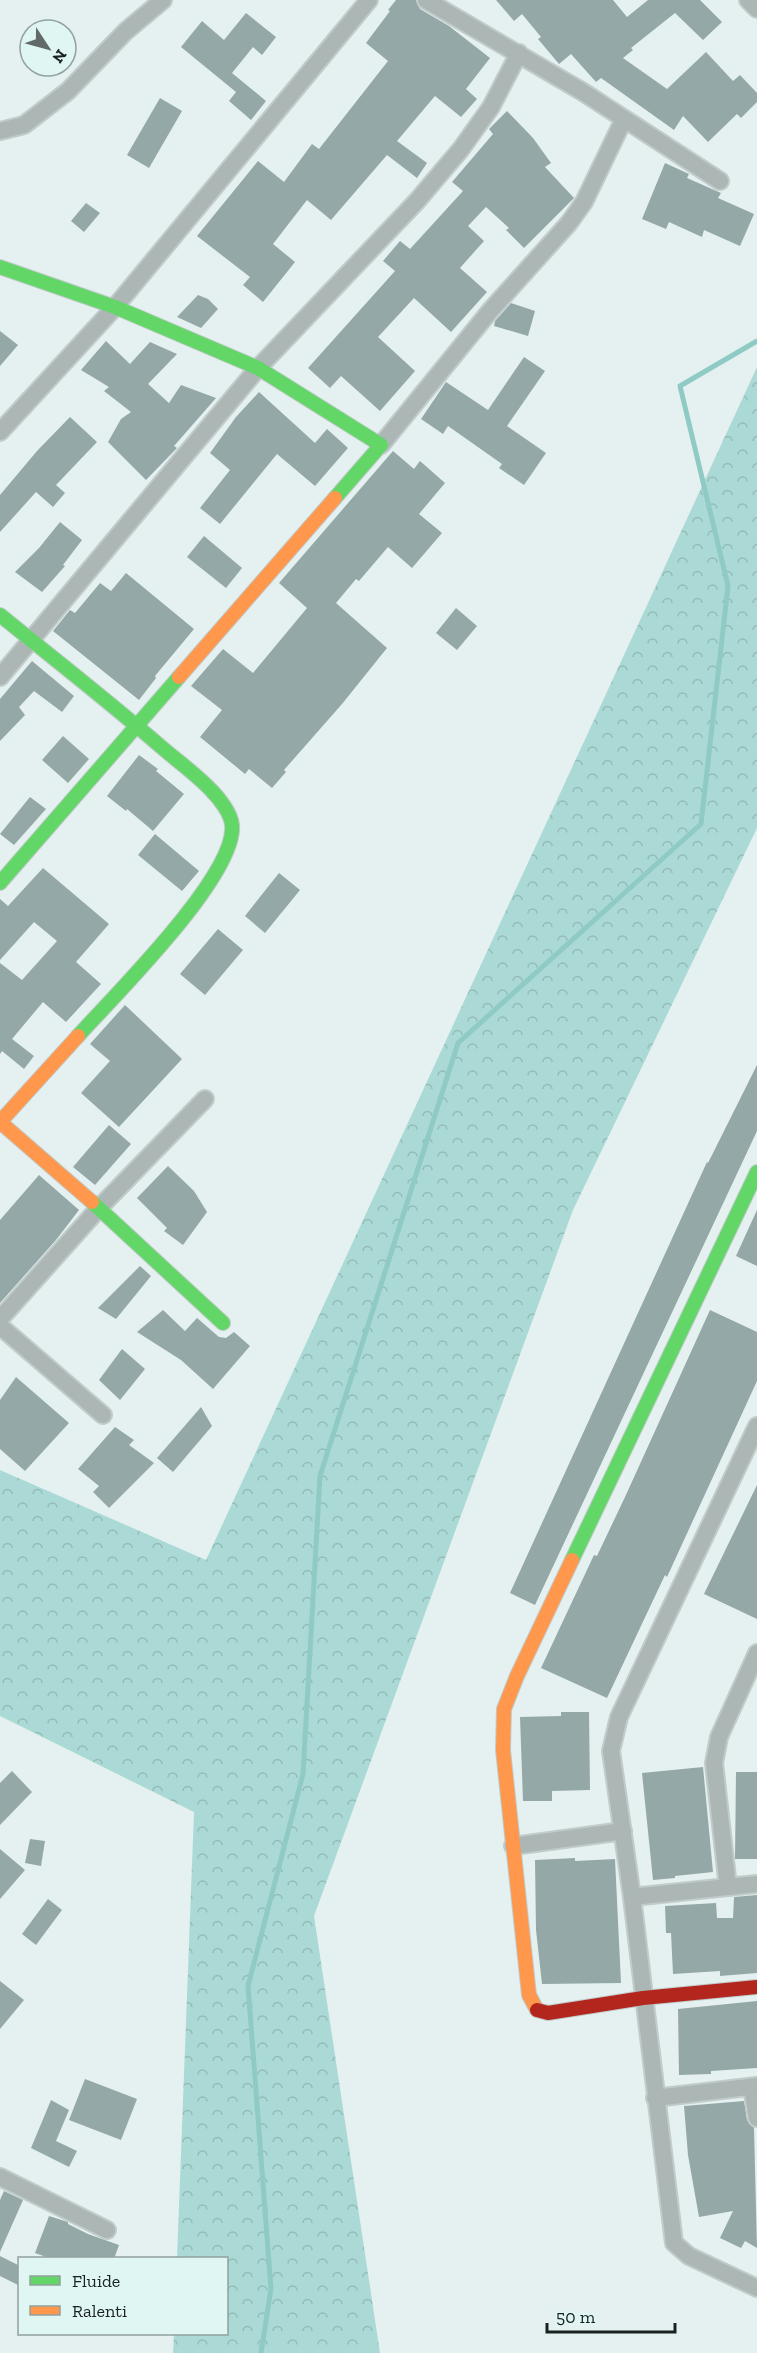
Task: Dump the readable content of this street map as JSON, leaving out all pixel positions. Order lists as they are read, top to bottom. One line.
{"legend":["Fluide","Ralenti"],"scale_bar":"50 m","north":"bottom right"}
